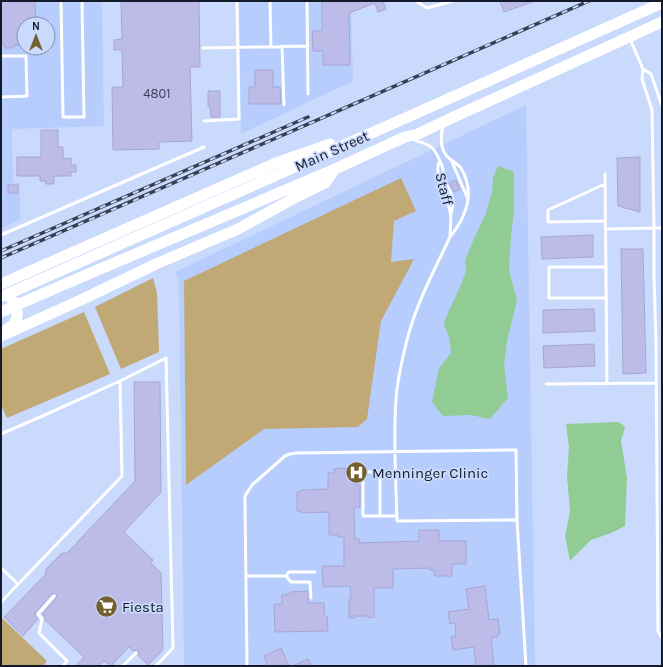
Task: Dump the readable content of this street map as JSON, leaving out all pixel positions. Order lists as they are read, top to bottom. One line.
{"streets":{"highway":["Main Street"],"lane":["Staff"]},"places":{"hospital":["Menninger Clinic"],"supermarket":["Fiesta"]},"house_numbers":["4801"],"north":"top"}
